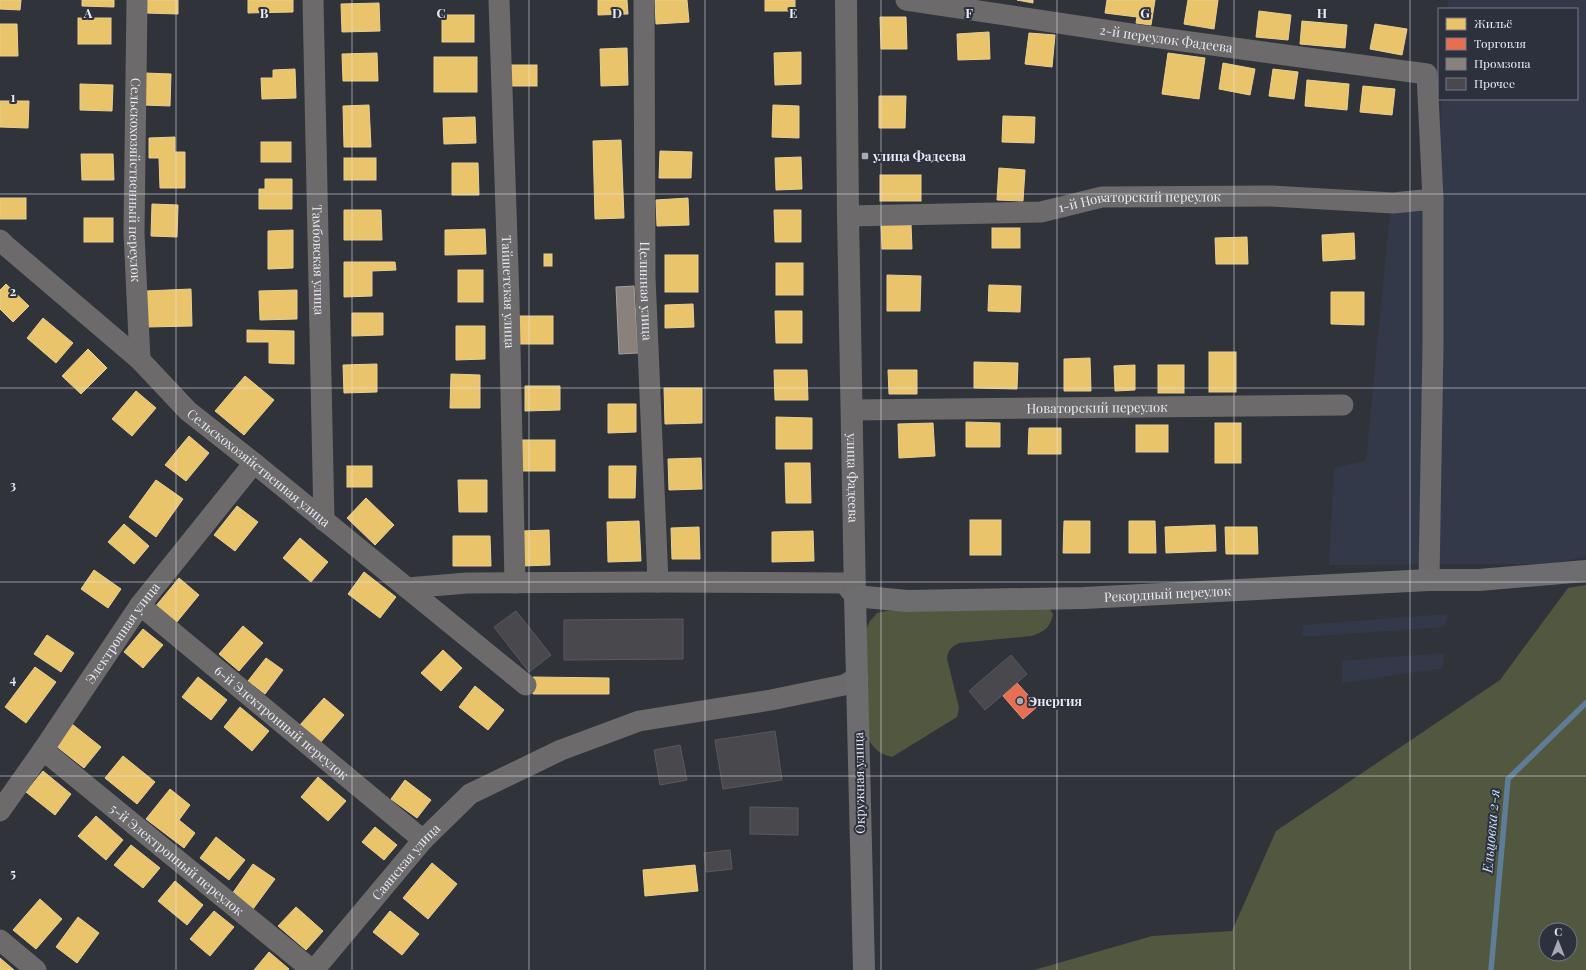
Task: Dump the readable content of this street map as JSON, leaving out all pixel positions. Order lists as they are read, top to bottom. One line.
{"streets":{"main road":["Рекордный переулок","Окружная улица"],"street":["2-й переулок Фадеева","Сельскохозяйственный переулок","1-й Новаторский переулок","Тамбовская улица","Целинная улица","Тайшетская улица","Новаторский переулок","Сельскохозяйственная улица","улица Фадеева","Электронная улица","6-й Электронный переулок","5-й Электронный переулок","Саянская улица"]},"crossings":[["2-й переулок Фадеева","1-й Новаторский переулок"],["Сельскохозяйственный переулок","Сельскохозяйственная улица"],["1-й Новаторский переулок","улица Фадеева"],["Тамбовская улица","Сельскохозяйственная улица"],["Новаторский переулок","улица Фадеева"],["Сельскохозяйственная улица","Электронная улица"],["улица Фадеева","Рекордный переулок"],["улица Фадеева","Окружная улица"],["Рекордный переулок","Окружная улица"],["Электронная улица","6-й Электронный переулок"],["Электронная улица","5-й Электронный переулок"],["6-й Электронный переулок","Саянская улица"],["Окружная улица","Саянская улица"],["5-й Электронный переулок","Саянская улица"]],"water":["Ельцовка 2-я"],"places":{"transit":["улица Фадеева"],"other":["Энергия"]},"legend":["Жильё","Торговля","Промзона","Прочее"],"north":"top","grid":{"columns":["A","B","C","D","E","F","G","H"],"rows":["1","2","3","4","5"]}}
